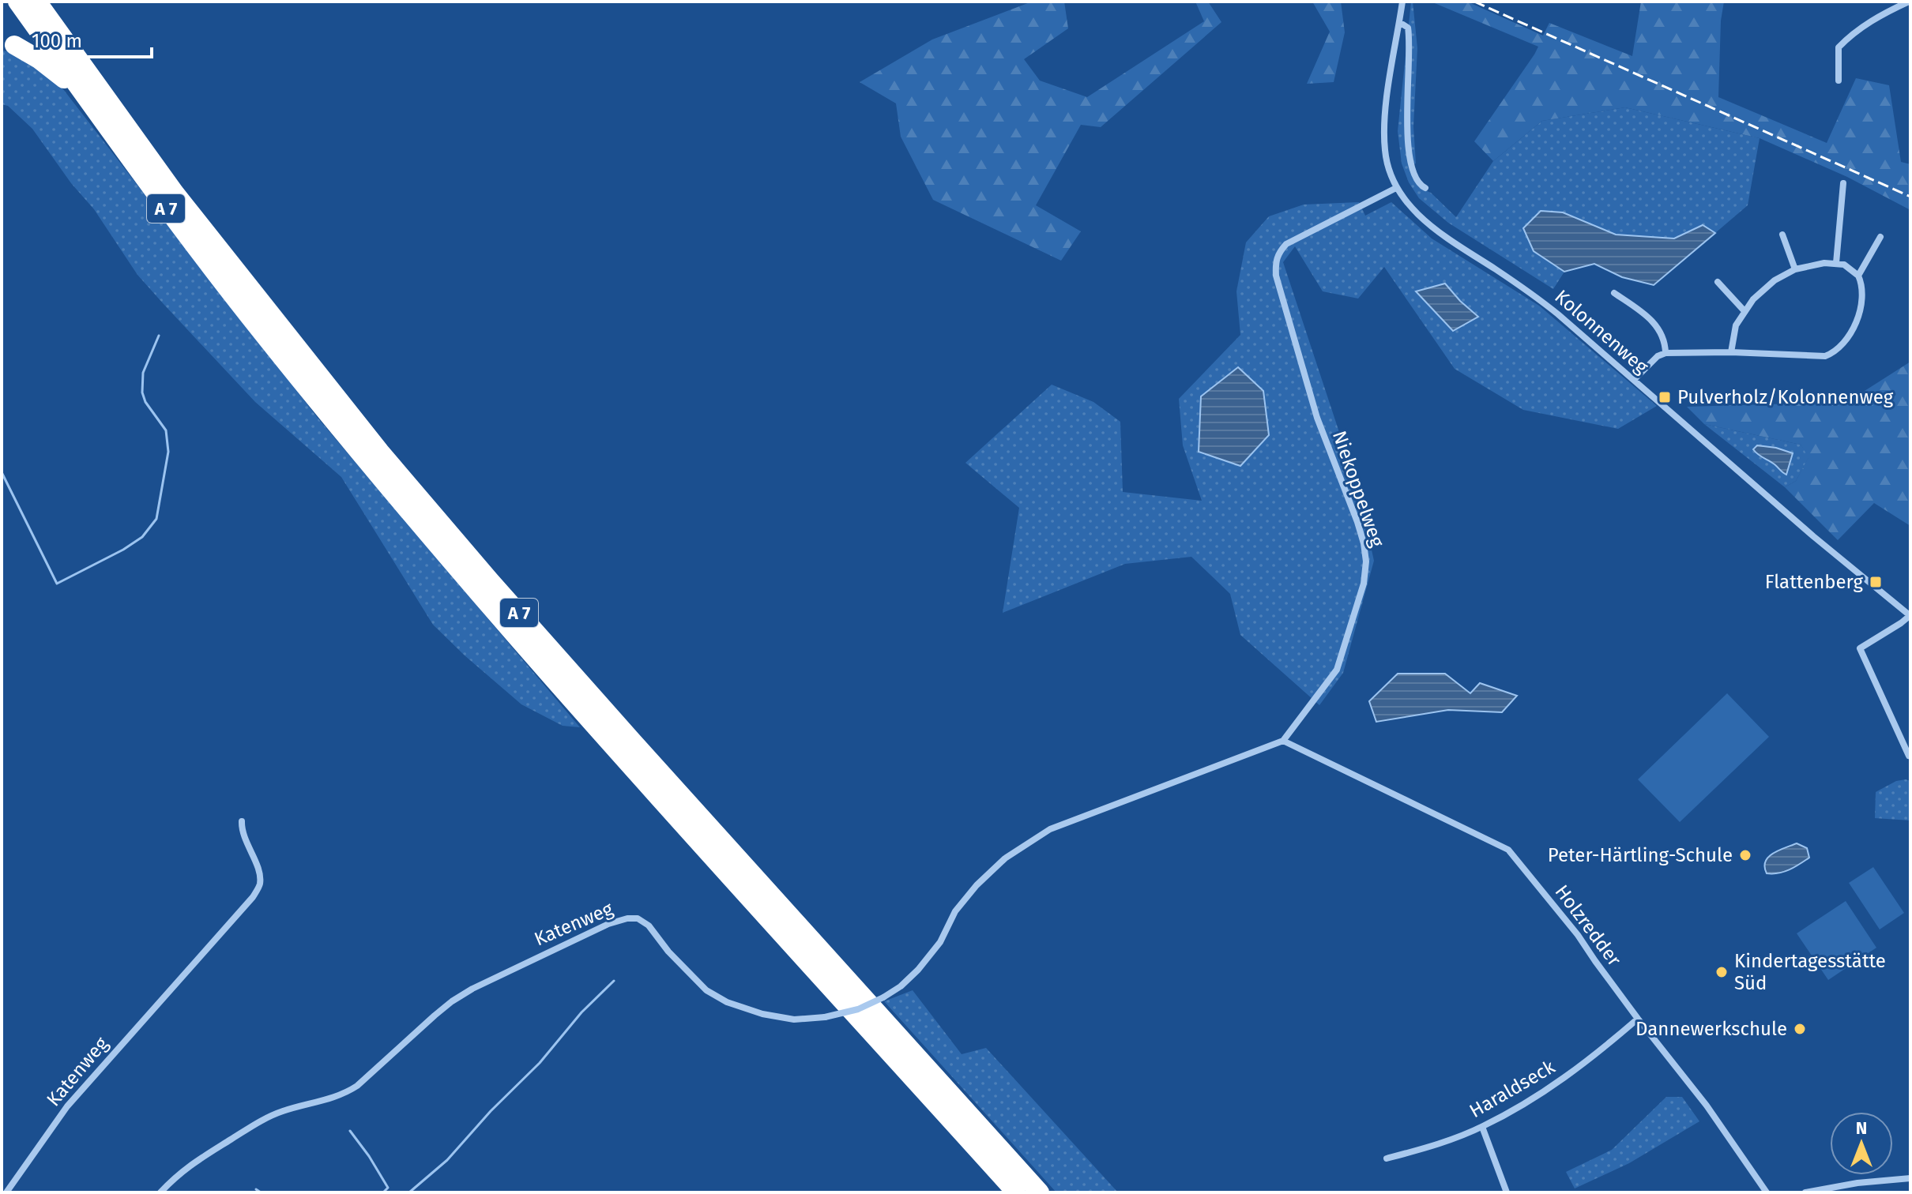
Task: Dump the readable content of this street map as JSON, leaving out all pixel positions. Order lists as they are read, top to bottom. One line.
{"streets":{"highway":["A 7"],"street":["Kolonnenweg","Niekoppelweg","Katenweg","Holzredder","Haraldseck"]},"crossings":[["Kolonnenweg","Niekoppelweg"],["Niekoppelweg","Katenweg"],["Niekoppelweg","Holzredder"],["Katenweg","Holzredder"],["Holzredder","Haraldseck"]],"places":{"transit":["Pulverholz/Kolonnenweg","Flattenberg"],"other":["Peter-Härtling-Schule","Kindertagesstätte Süd","Dannewerkschule"]},"scale_bar":"100 m","north":"top"}
